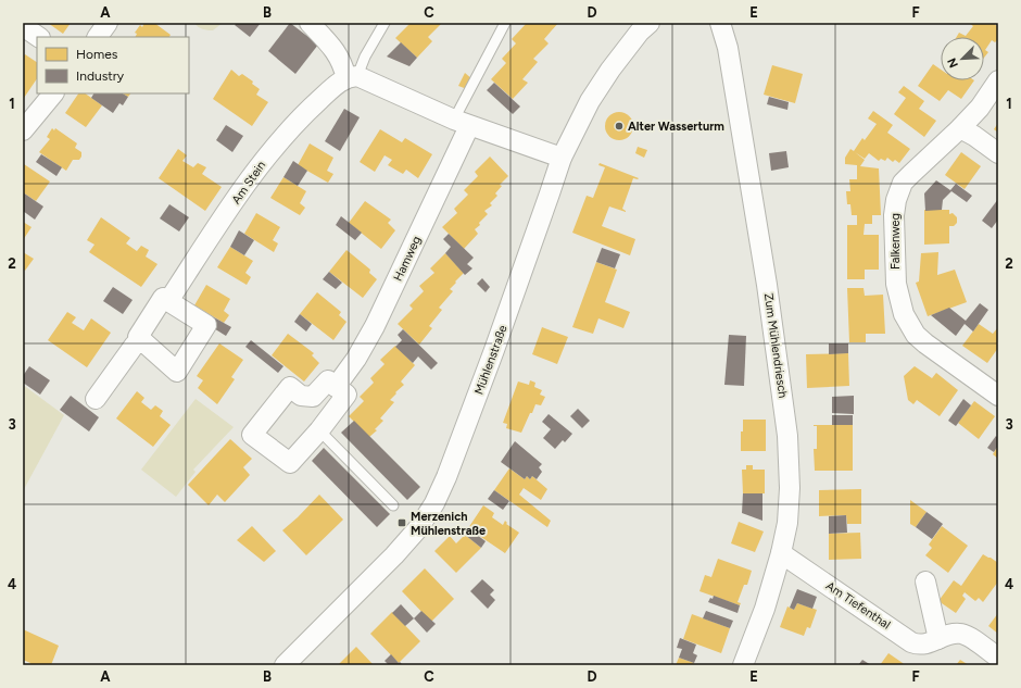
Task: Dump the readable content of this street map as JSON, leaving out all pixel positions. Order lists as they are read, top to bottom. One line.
{"streets":{"street":["Am Stein","Falkenweg","Hamweg","Zum Mühlendriesch","Mühlenstraße","Am Tiefenthal"]},"crossings":[["Zum Mühlendriesch","Am Tiefenthal"]],"places":{"other":["Alter Wasserturm"],"transit":["Merzenich Mühlenstraße"]},"legend":["Homes","Industry"],"north":"bottom left","grid":{"columns":["A","B","C","D","E","F"],"rows":["1","2","3","4"]}}
